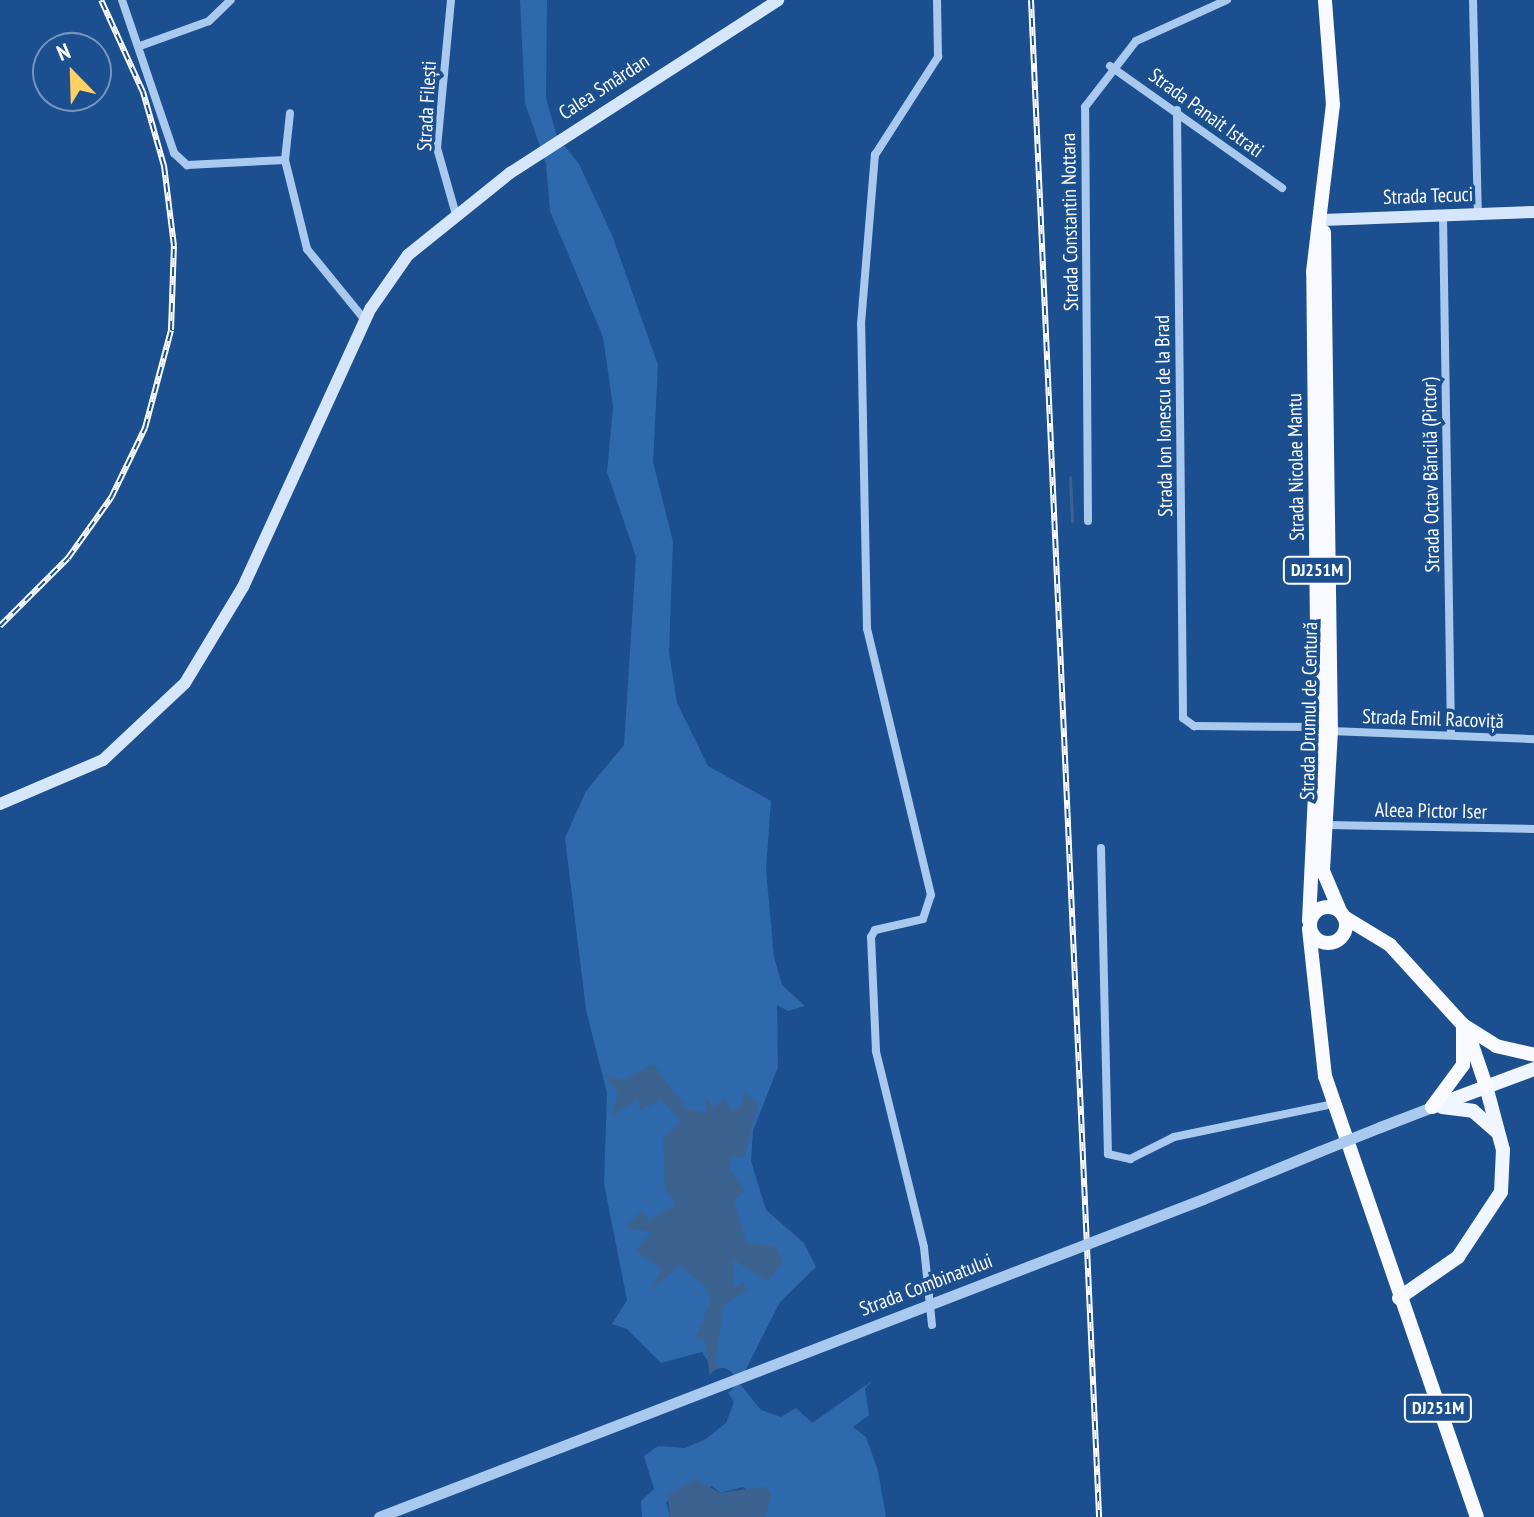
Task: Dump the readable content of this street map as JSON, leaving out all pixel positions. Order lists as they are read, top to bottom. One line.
{"streets":{"highway":["DJ251M","Strada Drumul de Centură"],"main road":["Calea Smârdan","Strada Tecuci","Strada Combinatului"],"street":["Strada Filești","Strada Panait Istrati","Strada Constantin Nottara","Strada Ion Ionescu de la Brad","Strada Octav Băncilă (Pictor)","Strada Emil Racoviță","Aleea Pictor Iser"]},"crossings":[["Calea Smârdan","Strada Filești"],["Strada Panait Istrati","Strada Constantin Nottara"],["Strada Panait Istrati","Strada Ion Ionescu de la Brad"],["Strada Tecuci","Strada Octav Băncilă (Pictor)"],["Strada Tecuci","DJ251M"],["Strada Tecuci","Strada Drumul de Centură"],["Strada Ion Ionescu de la Brad","Strada Emil Racoviță"],["Strada Octav Băncilă (Pictor)","Strada Emil Racoviță"],["DJ251M","Strada Drumul de Centură"],["DJ251M","Strada Emil Racoviță"],["Strada Drumul de Centură","Strada Emil Racoviță"],["Strada Drumul de Centură","Aleea Pictor Iser"]],"north":"top left"}
